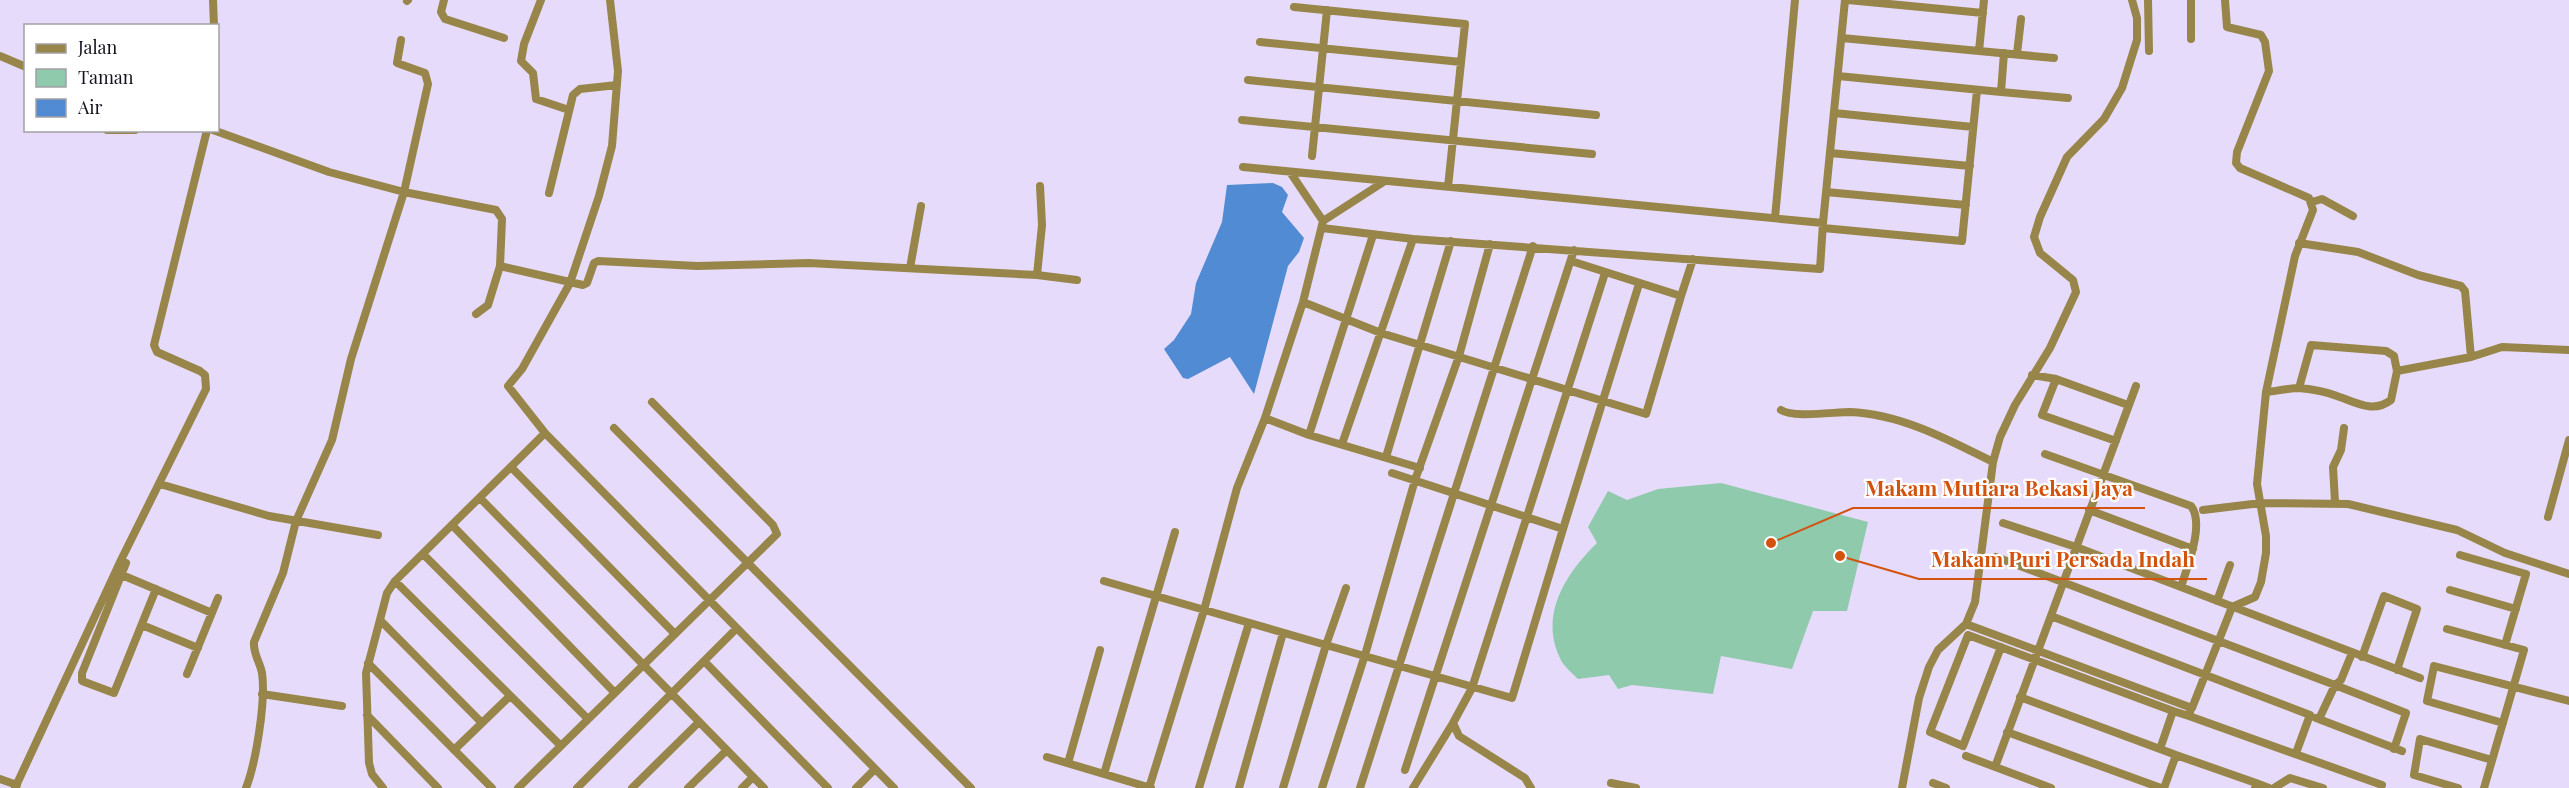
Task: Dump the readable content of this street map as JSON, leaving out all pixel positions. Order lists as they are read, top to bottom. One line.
{"places":["Makam Mutiara Bekasi Jaya","Makam Puri Persada Indah"],"legend":["Jalan","Taman","Air"]}
